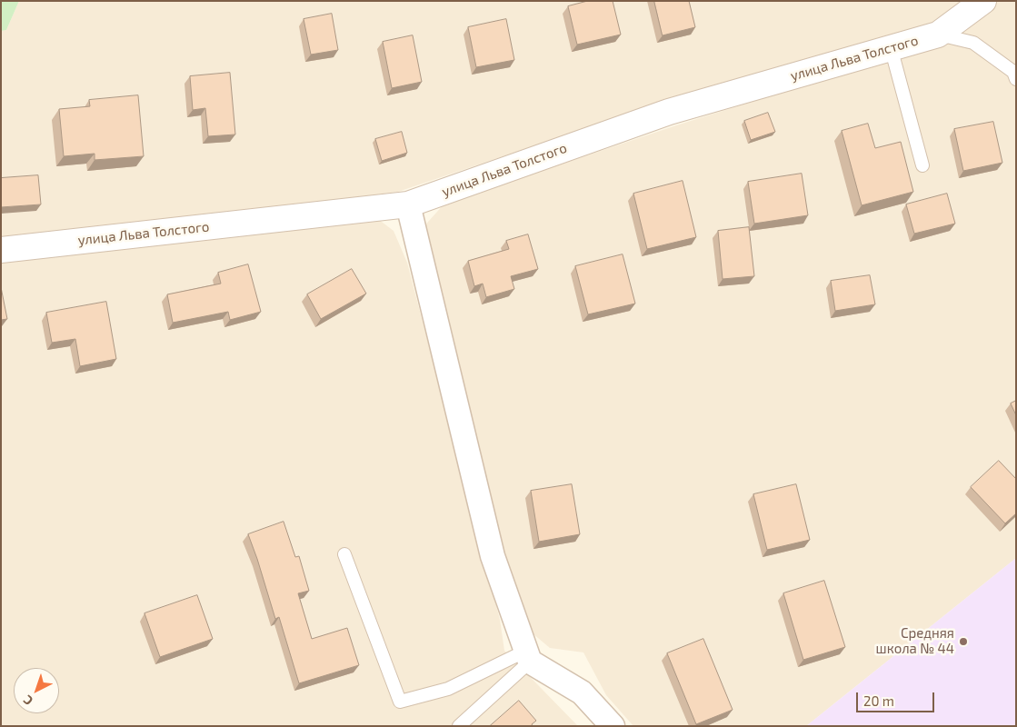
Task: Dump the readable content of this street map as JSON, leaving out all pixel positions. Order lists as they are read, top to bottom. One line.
{"streets":{"street":["улица Льва Толстого"]},"places":["Средняя школа № 44"],"scale_bar":"20 m","north":"bottom left"}
